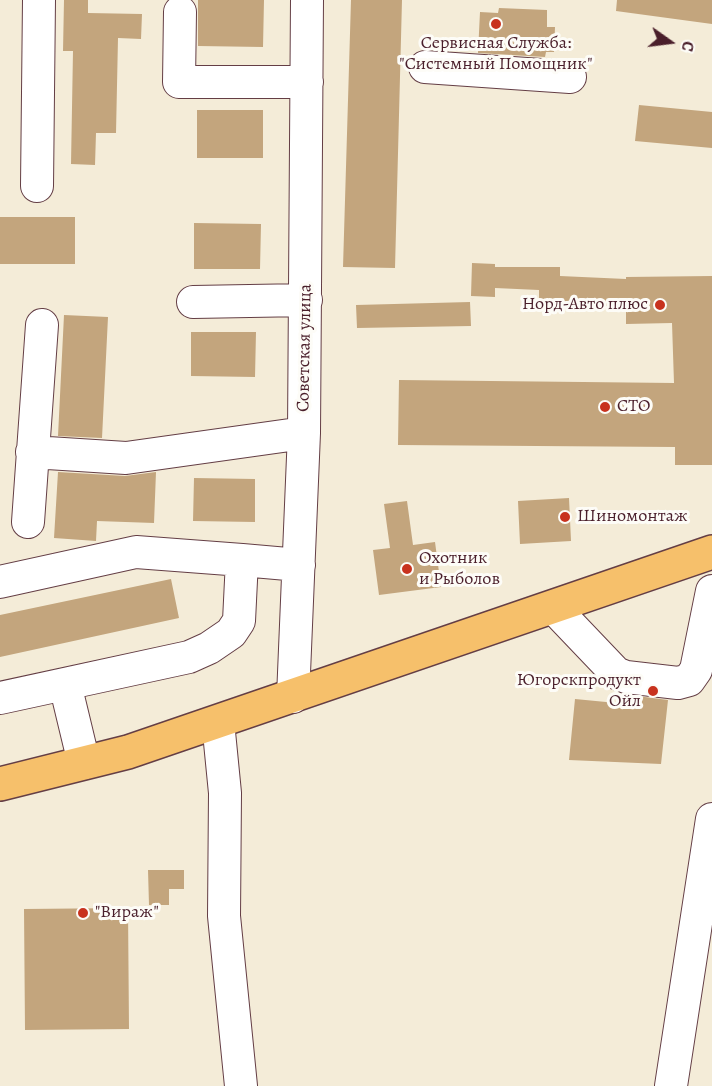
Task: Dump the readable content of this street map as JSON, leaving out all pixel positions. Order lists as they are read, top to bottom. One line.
{"streets":{"street":["Советская улица"]},"places":["Сервисная Служба: \"Системный Помощник\"","Норд-Авто плюс","СТО","Шиномонтаж","Охотник и Рыболов","Югорскпродукт Ойл","\"Вираж\""],"north":"right"}
